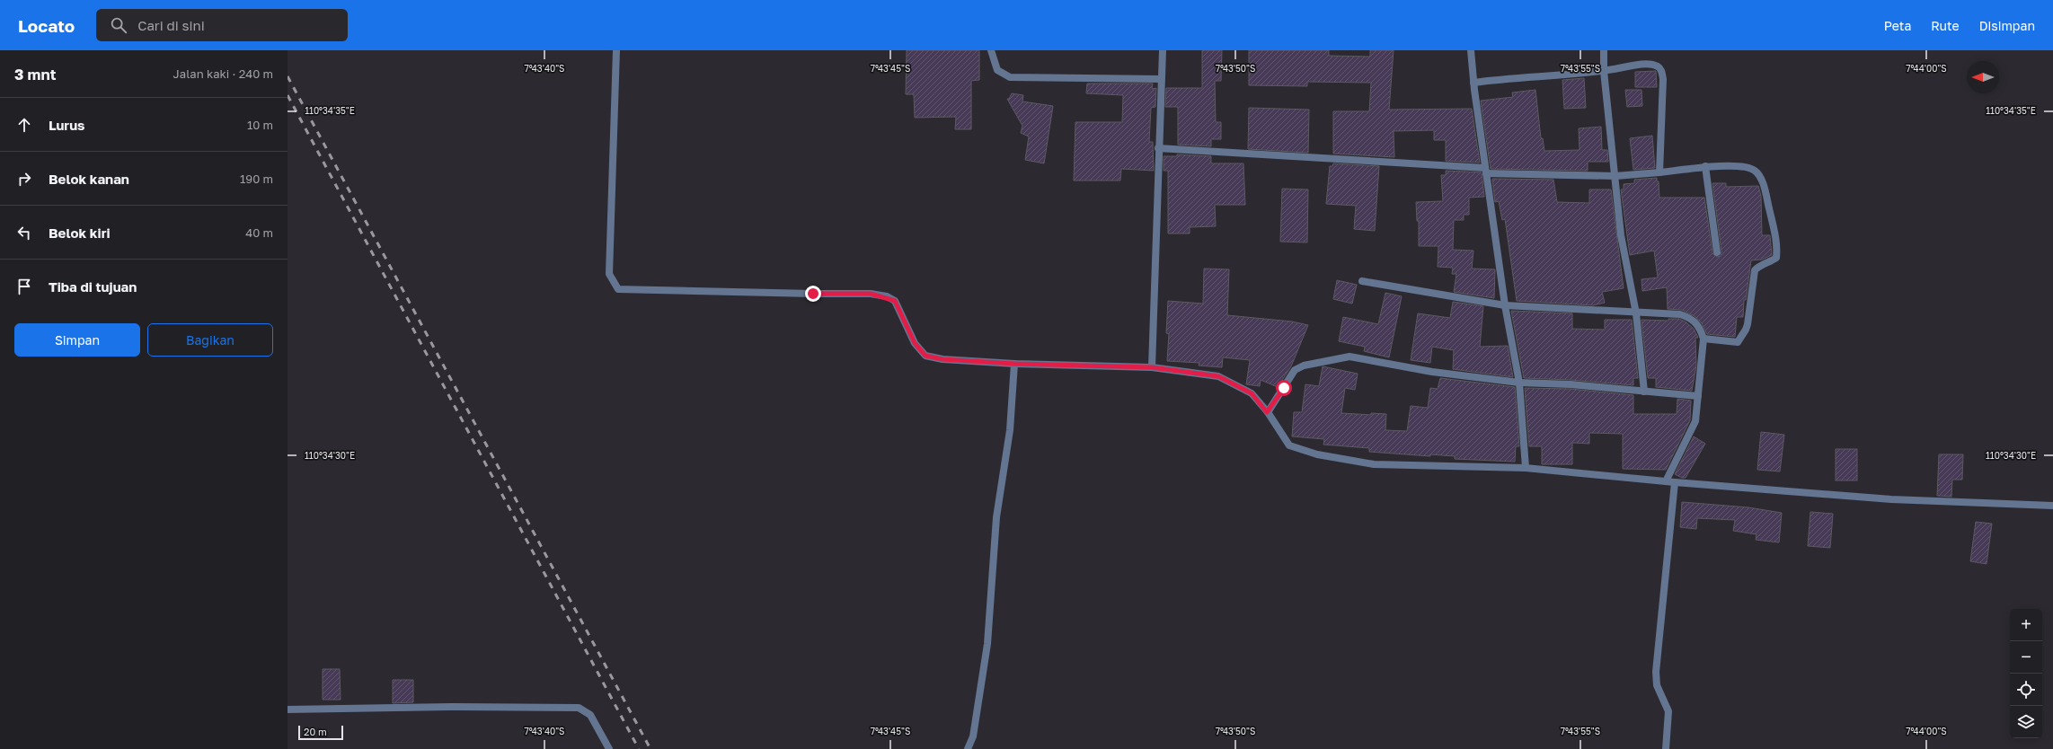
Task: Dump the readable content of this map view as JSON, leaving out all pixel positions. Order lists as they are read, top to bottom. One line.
{"scale_bar":"20 m","north":"left","page":{"header":"Locato","search":"Cari di sini","nav":["Peta","Rute","Disimpan"],"heading":["3 mnt","Jalan kaki · 240 m"],"list":[["Lurus","10 m"],["Belok kanan","190 m"],["Belok kiri","40 m"],"Tiba di tujuan"],"buttons":["Simpan","Bagikan"],"map_buttons":["+","−"],"scale":"20 m"},"coordinates":["7°43'40\"S","7°43'45\"S","7°43'50\"S","7°43'55\"S","7°44'00\"S","110°34'35\"E","110°34'30\"E"]}
